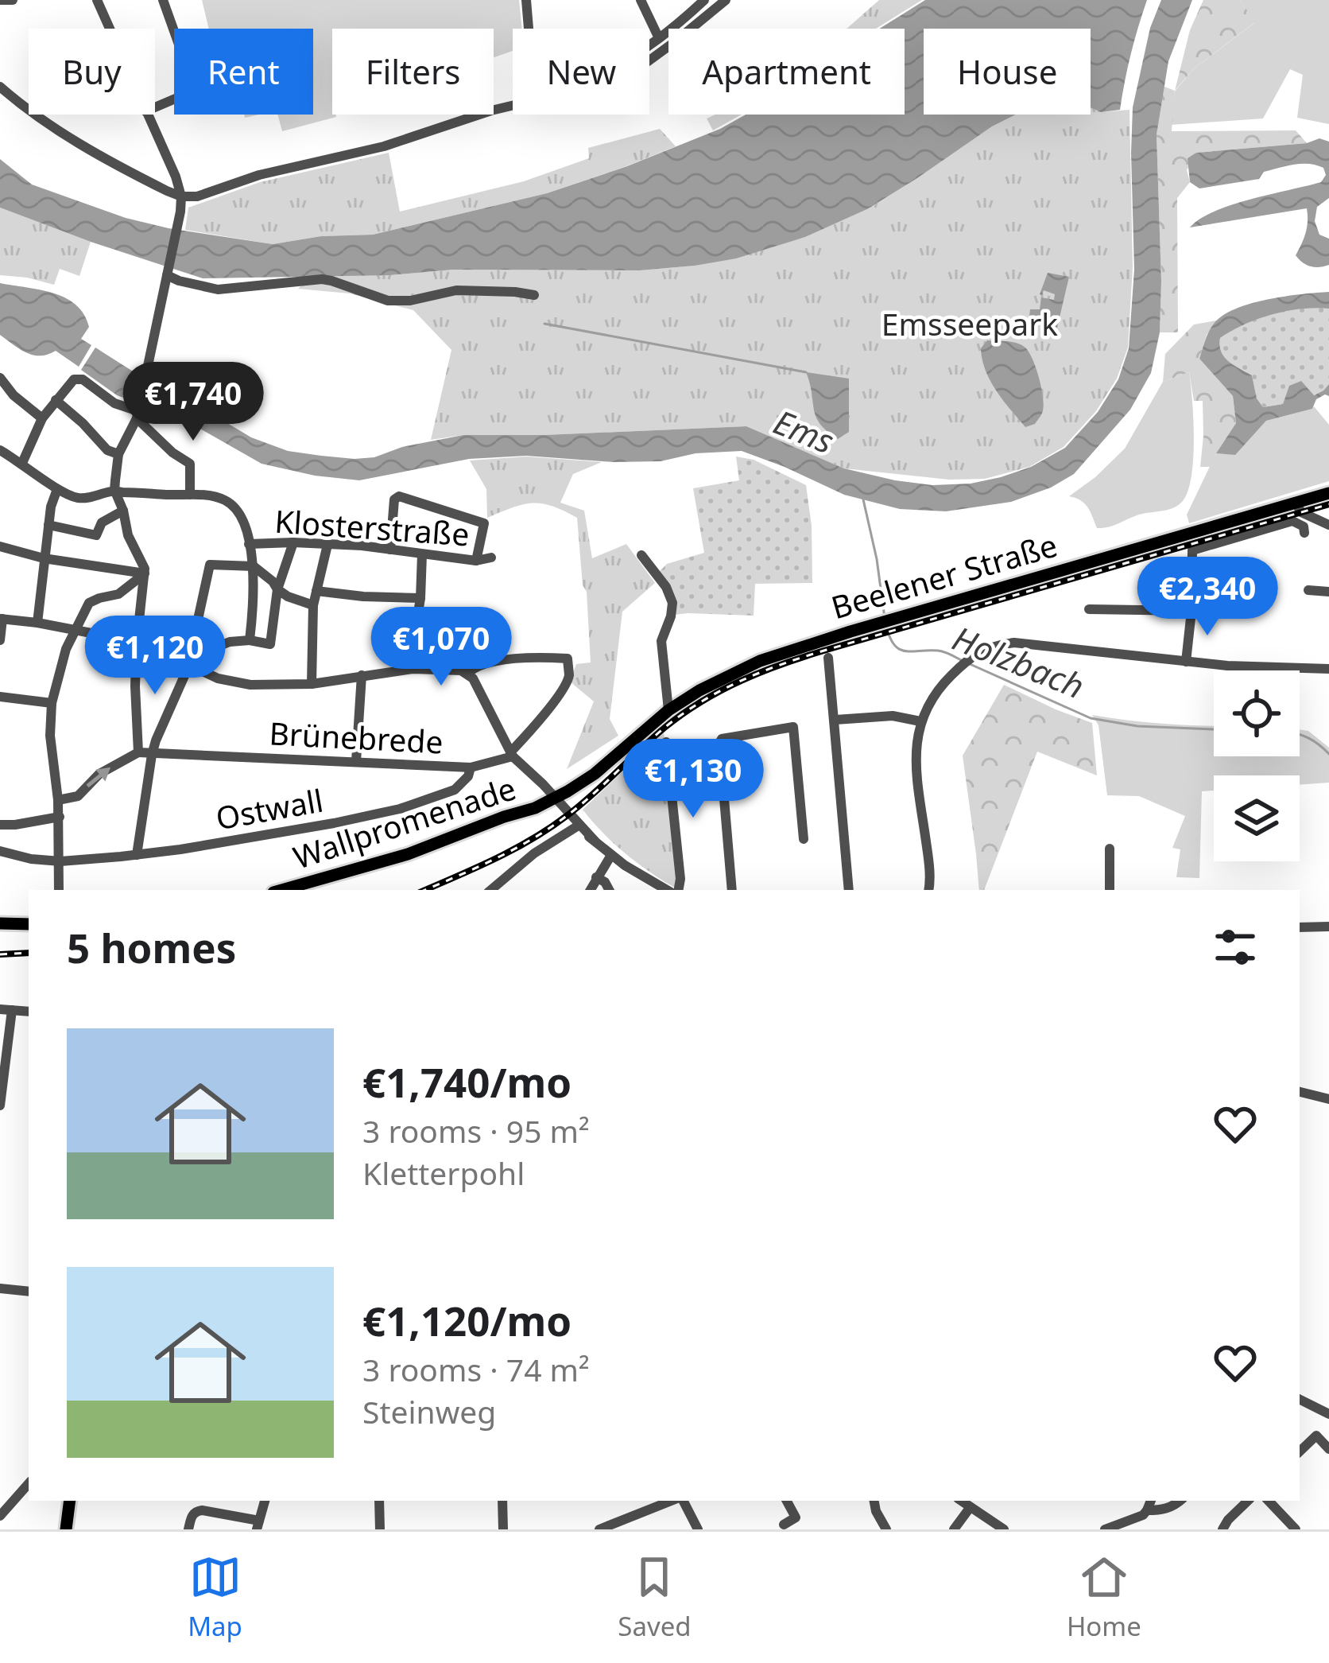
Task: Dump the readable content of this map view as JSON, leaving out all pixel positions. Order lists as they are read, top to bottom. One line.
{"streets":{"main road":["Beelener Straße","Wallpromenade"],"street":["Klosterstraße","Brünebrede","Ostwall"]},"crossings":[["Beelener Straße","Wallpromenade"],["Brünebrede","Ostwall"]],"water":["Ems","Holzbach"],"parks":["Emsseepark"],"page":{"chip":["Buy","Rent","Filters","New","Apartment","House"],"price":["€1,740","€2,340","€1,070","€1,120","€1,130"],"heading":"5 homes","list":[{"name":"€1,740/mo","note":"3 rooms · 95 m² · Kletterpohl"},{"name":"€1,120/mo","note":"3 rooms · 74 m² · Steinweg"}],"tabs":["Map","Saved","Home"]}}
